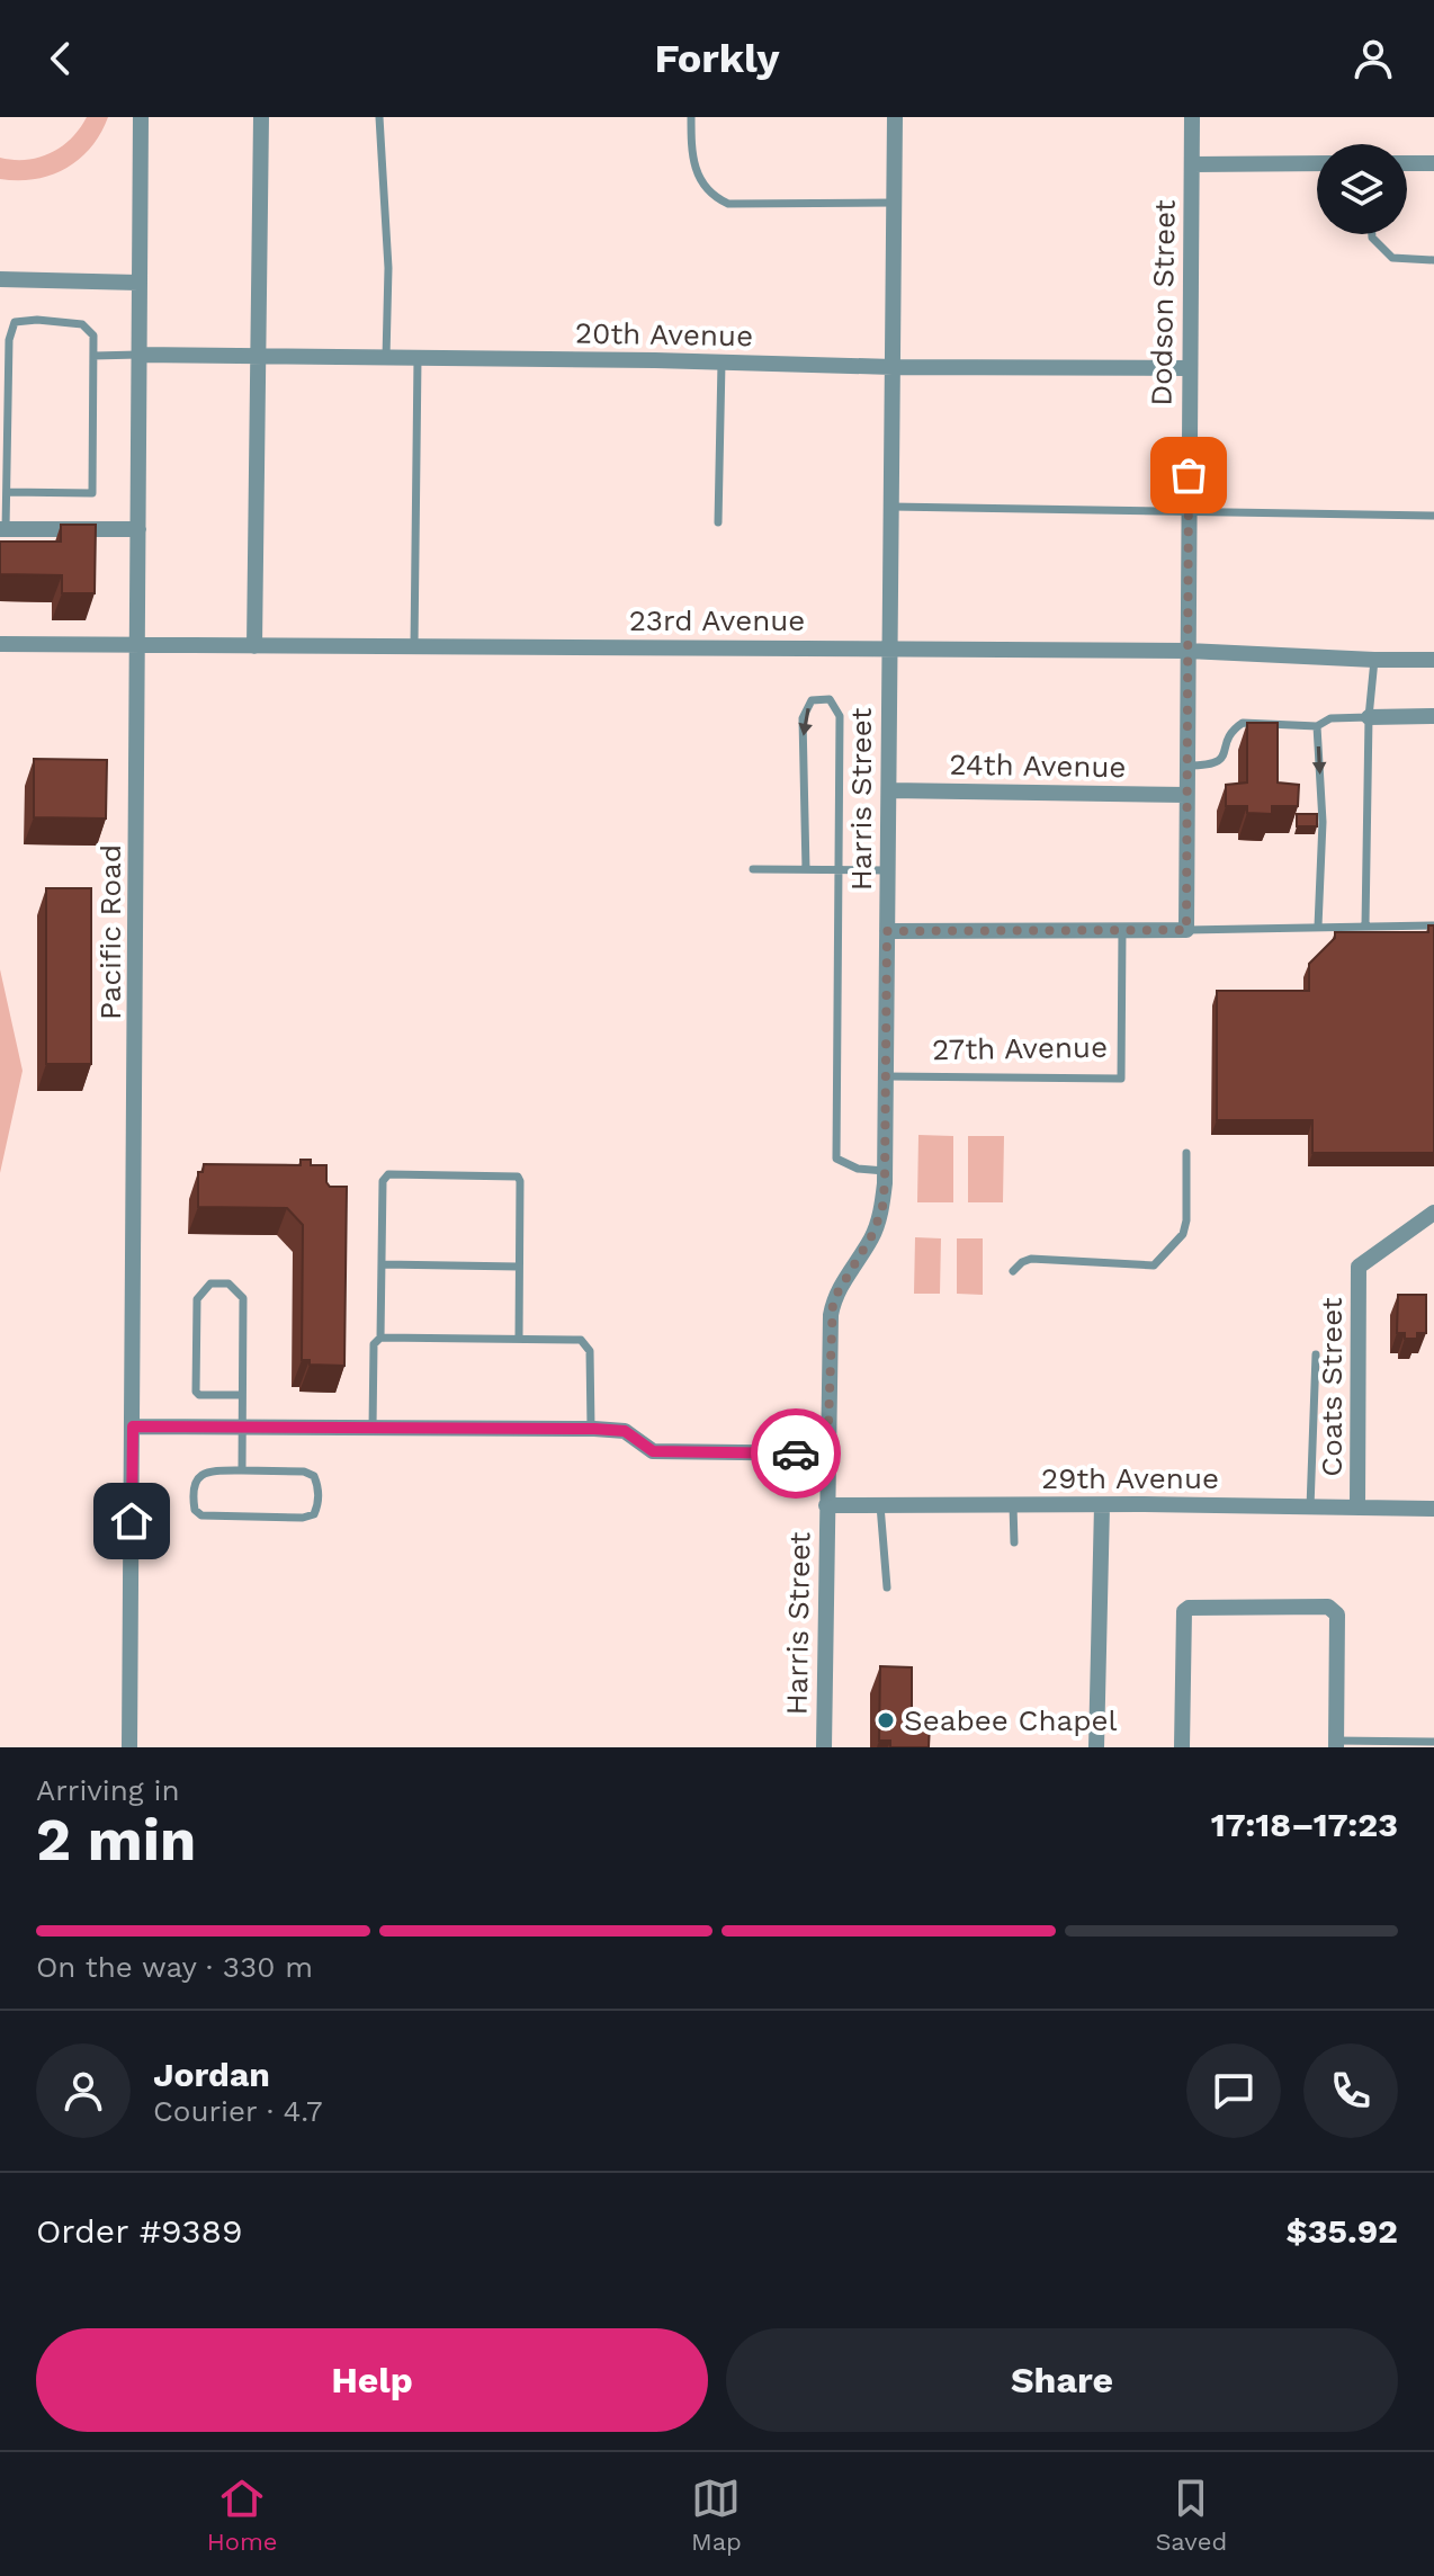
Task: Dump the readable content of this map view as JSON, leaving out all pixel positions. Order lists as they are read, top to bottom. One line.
{"streets":{"street":["Dodson Street","20th Avenue","23rd Avenue","24th Avenue","Harris Street","Pacific Road","Coats Street","29th Avenue"],"lane":["27th Avenue"]},"crossings":[["Dodson Street","20th Avenue"],["Dodson Street","23rd Avenue"],["Dodson Street","24th Avenue"],["20th Avenue","Harris Street"],["20th Avenue","Pacific Road"],["23rd Avenue","Harris Street"],["23rd Avenue","Pacific Road"],["24th Avenue","Harris Street"],["Harris Street","27th Avenue"],["Harris Street","29th Avenue"],["Coats Street","29th Avenue"]],"places":["Seabee Chapel"],"page":{"header":"Forkly","heading":["2 min","Arriving in","17:18–17:23"],"panel":["Jordan","Courier · 4.7","Order #9389","$35.92"],"bar":"On the way · 330 m","buttons":["Help","Share"],"tabs":["Home","Map","Saved"]}}
